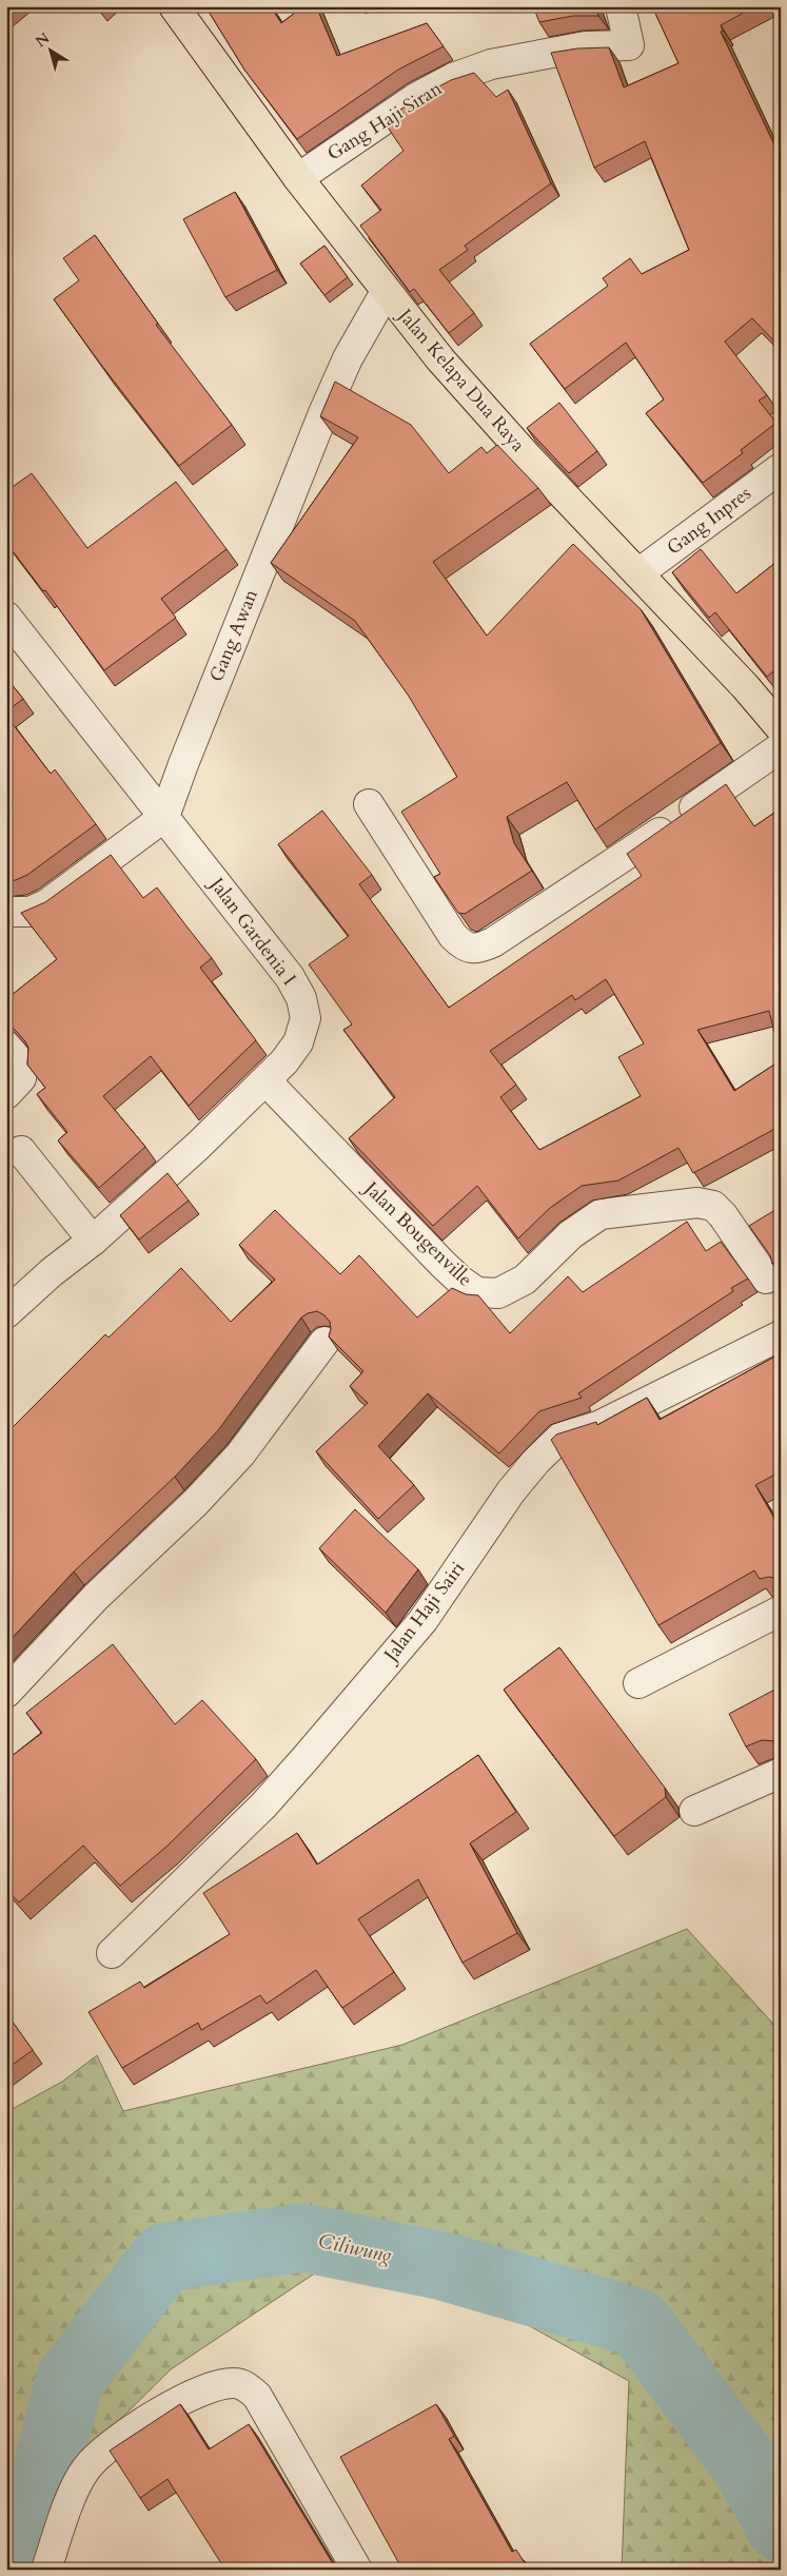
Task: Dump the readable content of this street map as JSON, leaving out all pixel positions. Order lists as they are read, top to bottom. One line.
{"streets":{"main road":["Jalan Kelapa Dua Raya"],"street":["Gang Haji Siran","Gang Inpres","Gang Awan","Jalan Gardenia I","Jalan Bougenville","Jalan Haji Sairi"]},"crossings":[["Gang Haji Siran","Jalan Kelapa Dua Raya"],["Jalan Kelapa Dua Raya","Gang Inpres"],["Jalan Kelapa Dua Raya","Gang Awan"],["Gang Awan","Jalan Gardenia I"],["Jalan Gardenia I","Jalan Bougenville"]],"water":["Ciliwung"],"north":"top left"}
